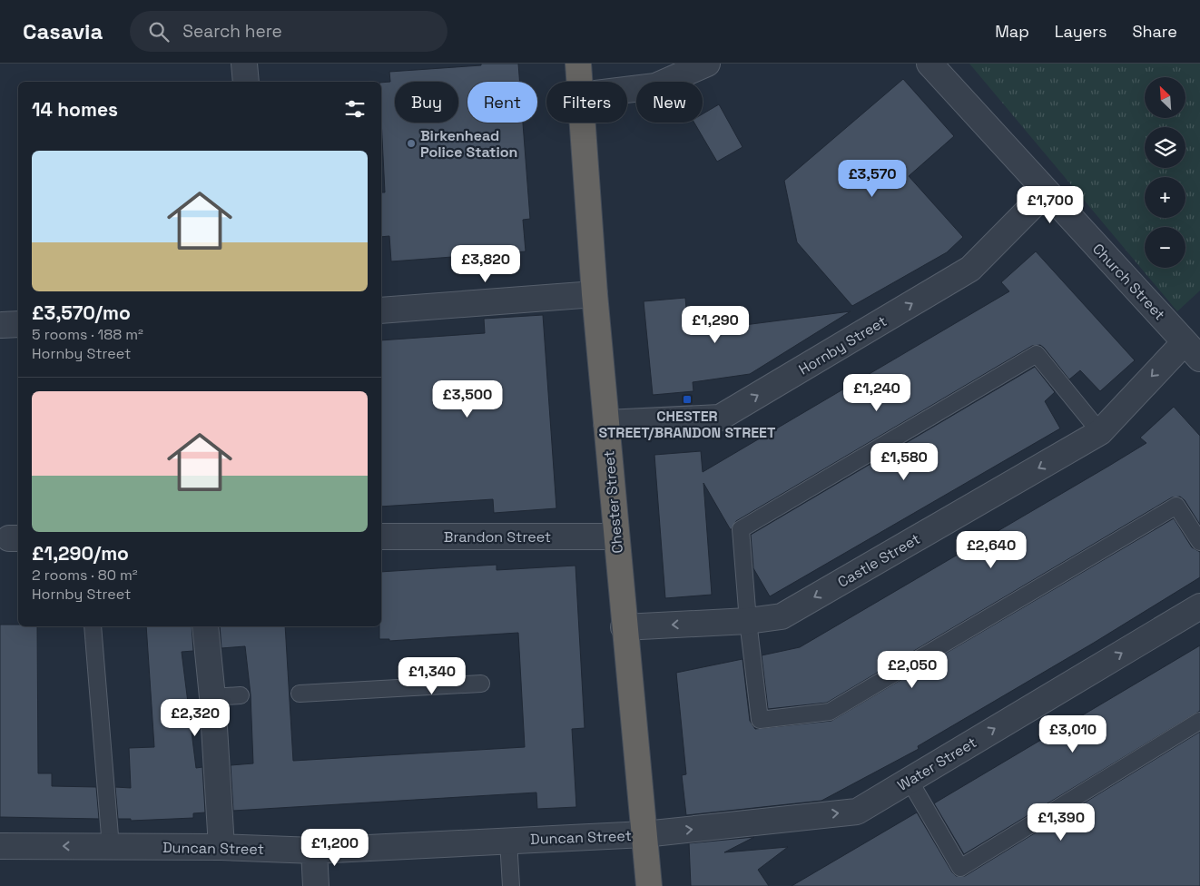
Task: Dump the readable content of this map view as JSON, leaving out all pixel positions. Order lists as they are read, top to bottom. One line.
{"streets":{"highway":["Chester Street"],"street":["Church Street","Hornby Street","Brandon Street","Castle Street","Water Street","Duncan Street"]},"crossings":[["Church Street","Hornby Street"],["Church Street","Castle Street"],["Hornby Street","Chester Street"],["Chester Street","Brandon Street"],["Chester Street","Castle Street"],["Chester Street","Water Street"],["Chester Street","Duncan Street"],["Water Street","Duncan Street"]],"one_way":["Hornby Street","Castle Street","Water Street"],"places":{"other":["Birkenhead Police Station"],"transit":["CHESTER STREET/BRANDON STREET"]},"north":"top left","page":{"header":"Casavia","search":"Search here","nav":["Map","Layers","Share"],"map_buttons":["+","−"],"chip":["Buy","Rent","Filters","New"],"heading":"14 homes","list":[{"name":"£3,570/mo","note":"5 rooms · 188 m² · Hornby Street"},{"name":"£1,290/mo","note":"2 rooms · 80 m² · Hornby Street"}],"price":["£3,570","£1,700","£3,820","£1,290","£1,240","£3,500","£1,580","£2,640","£2,050","£1,340","£2,320","£3,010","£1,390","£1,200"]}}
